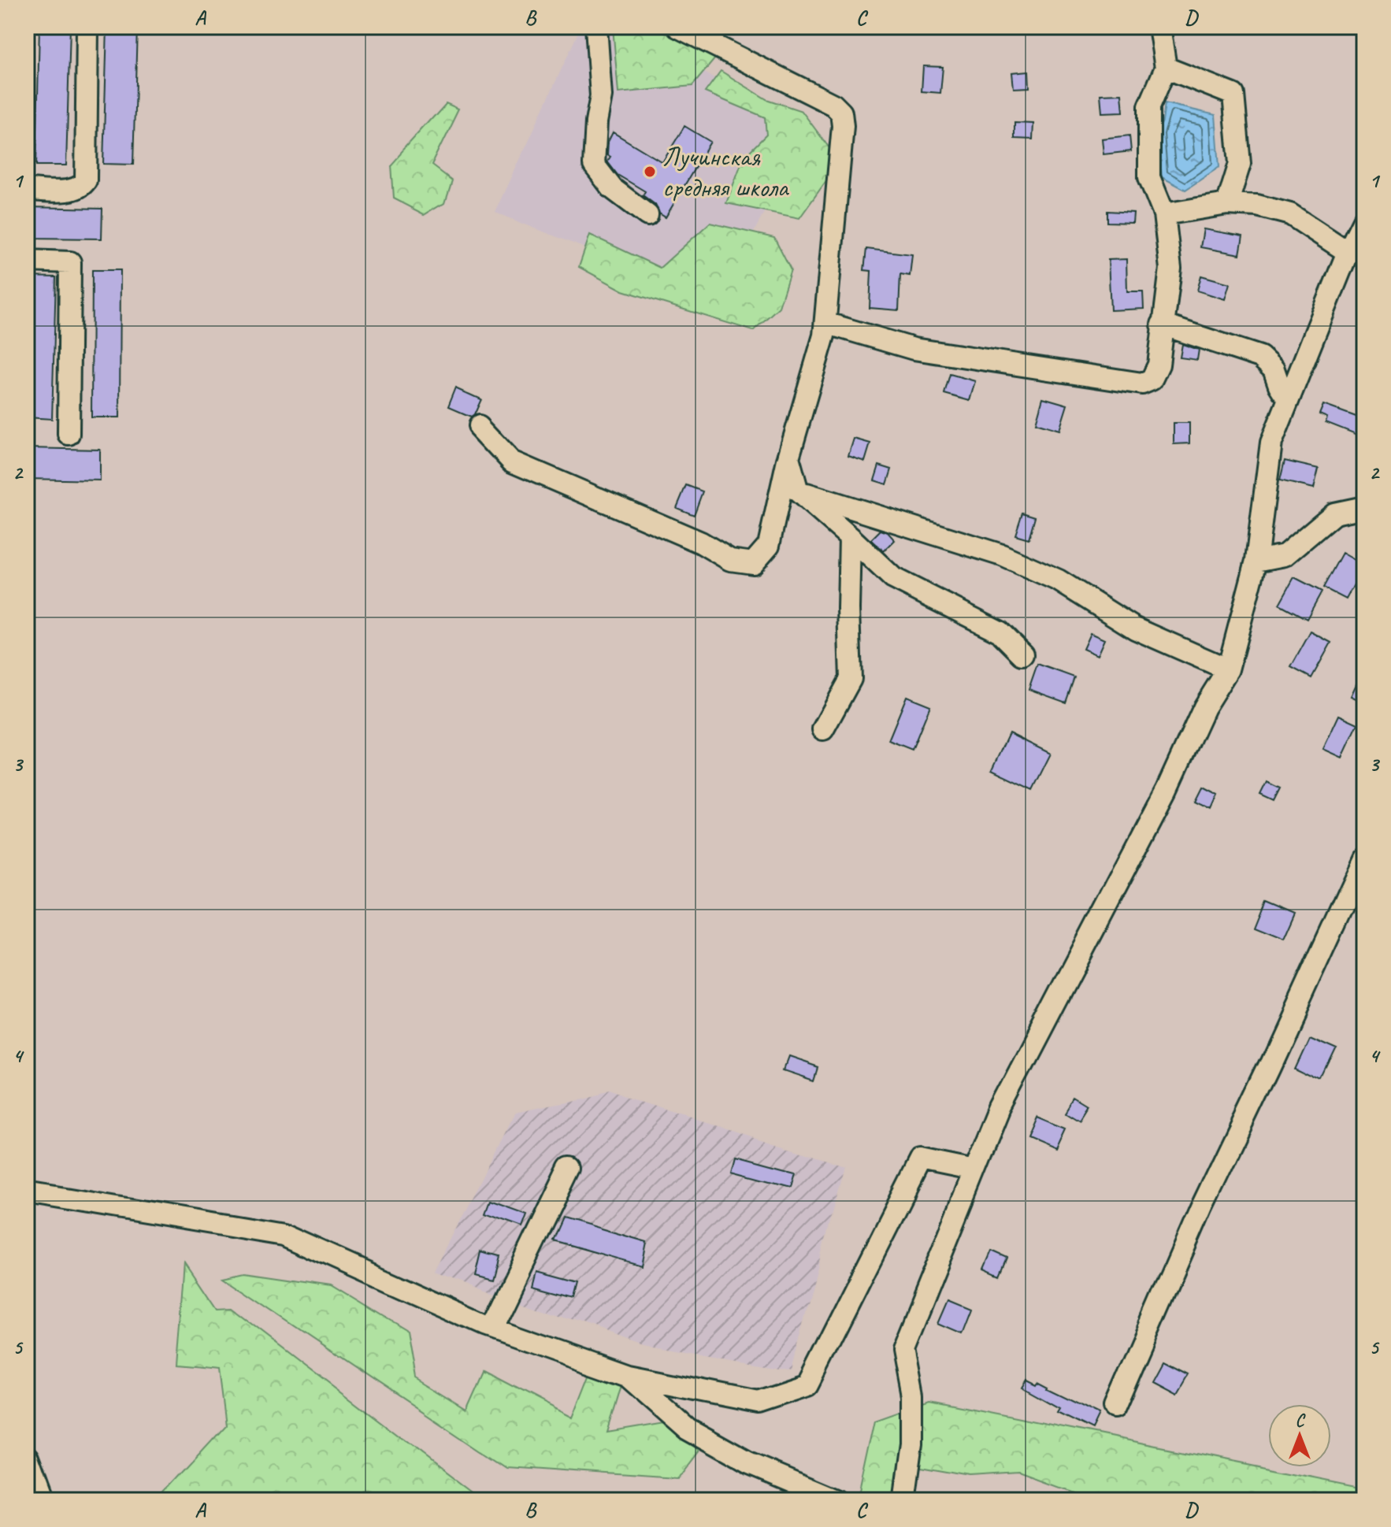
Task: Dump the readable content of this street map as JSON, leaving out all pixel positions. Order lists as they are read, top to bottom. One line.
{"places":["Лучинская средняя школа"],"north":"top","grid":{"columns":["A","B","C","D"],"rows":["1","2","3","4","5"]}}
